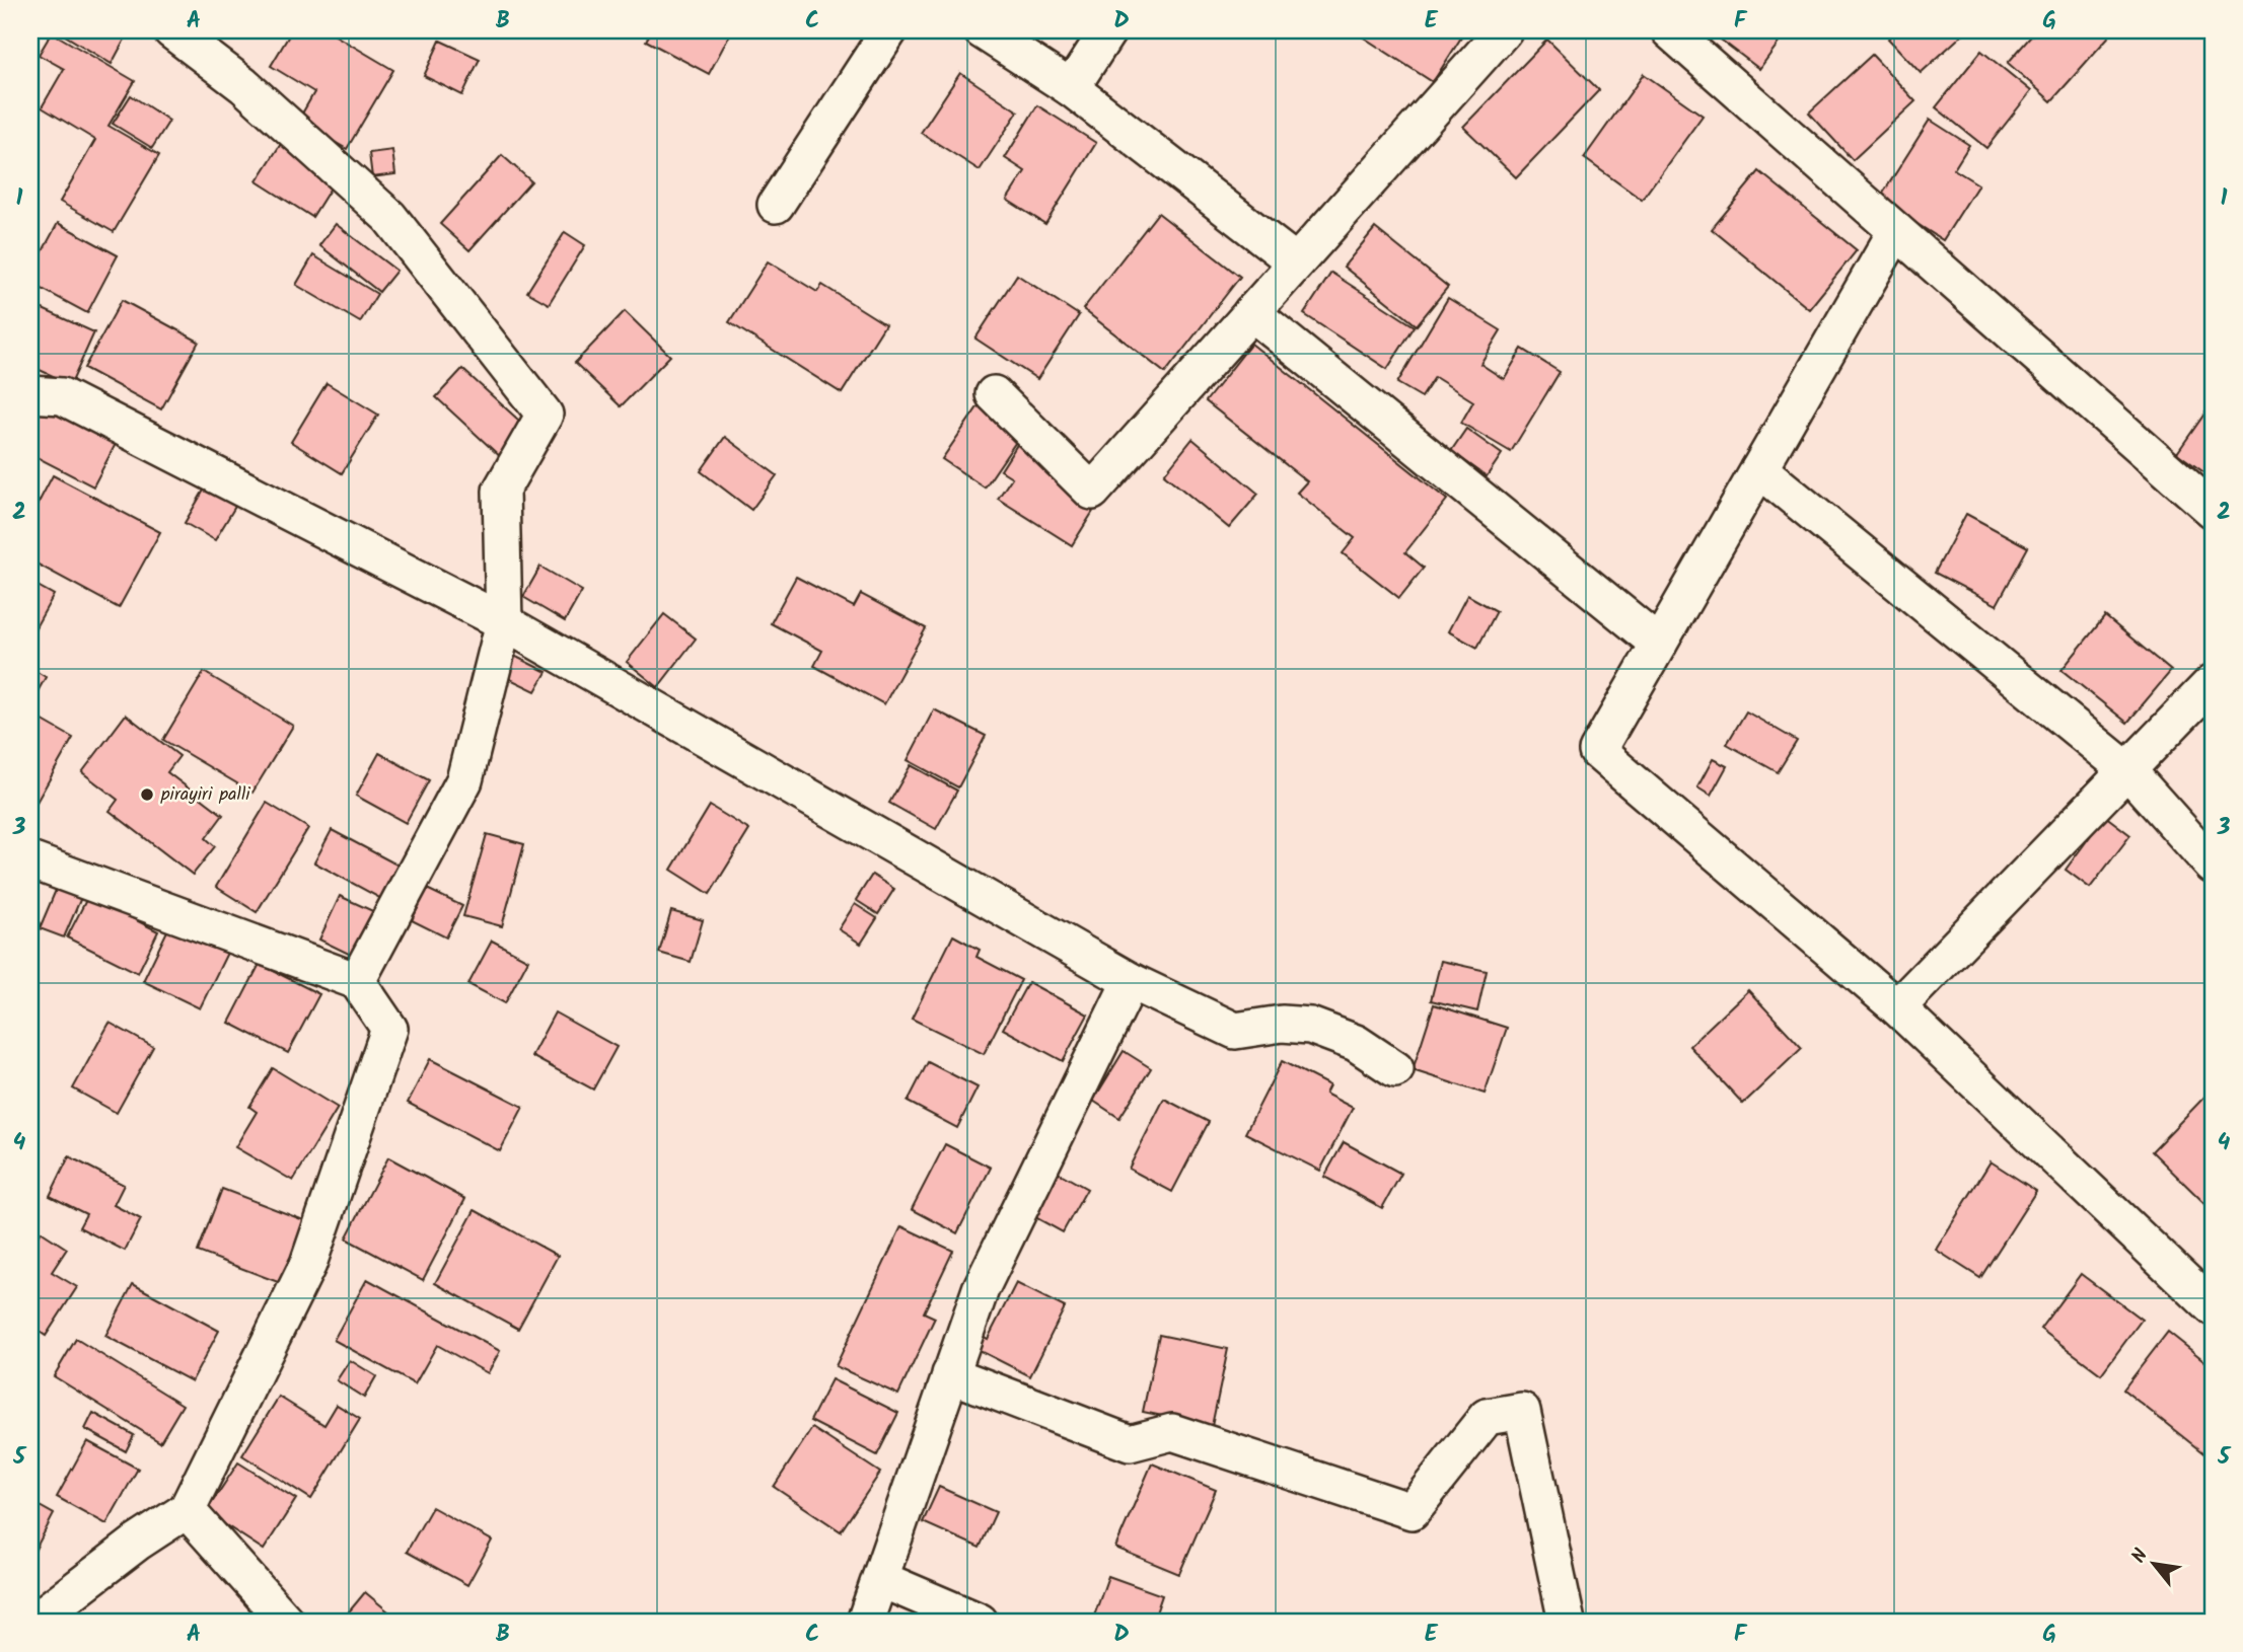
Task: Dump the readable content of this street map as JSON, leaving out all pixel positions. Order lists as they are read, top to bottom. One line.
{"places":["pirayiri palli"],"north":"top left","grid":{"columns":["A","B","C","D","E","F","G"],"rows":["1","2","3","4","5"]}}
